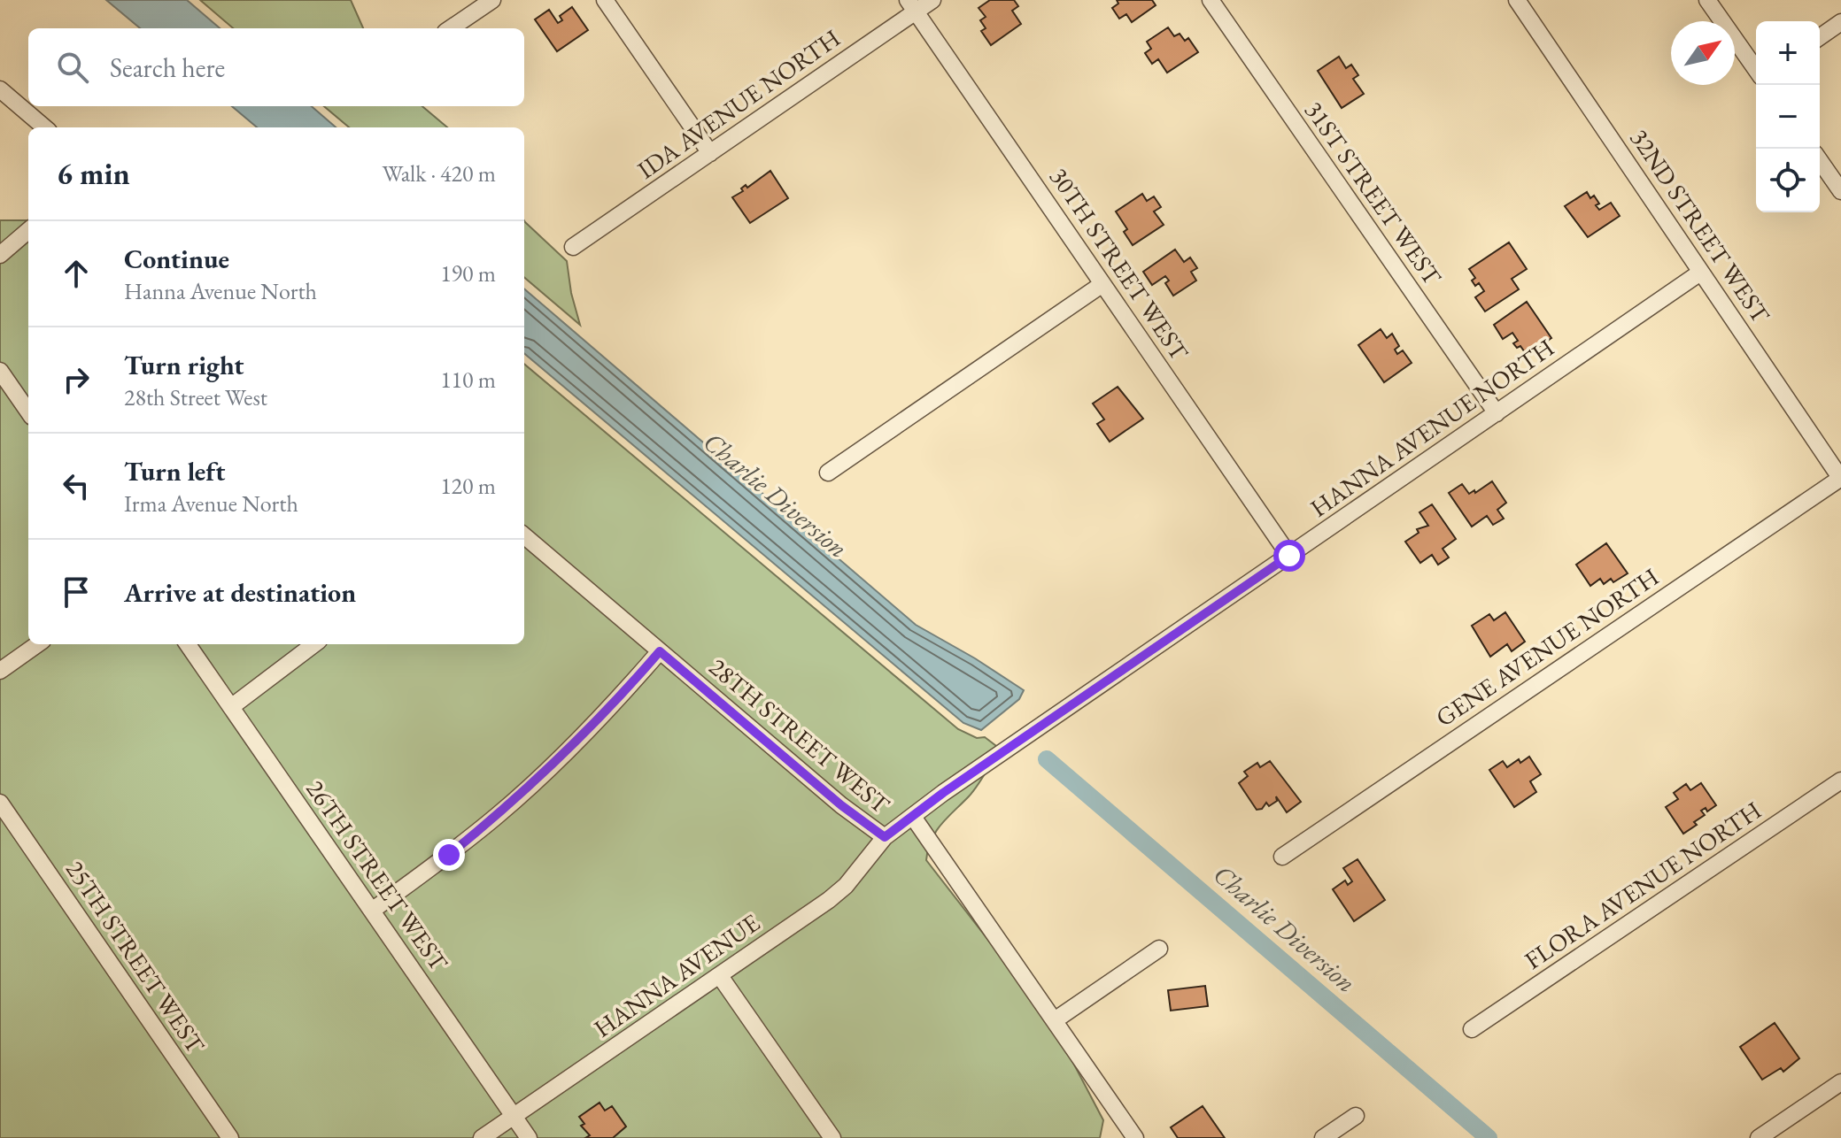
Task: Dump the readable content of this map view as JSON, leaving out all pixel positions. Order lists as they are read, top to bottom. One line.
{"streets":{"street":["IDA AVENUE NORTH","31ST STREET WEST","32ND STREET WEST","30TH STREET WEST","HANNA AVENUE NORTH","GENE AVENUE NORTH","28TH STREET WEST","26TH STREET WEST","FLORA AVENUE NORTH","25TH STREET WEST","HANNA AVENUE"]},"crossings":[["IDA AVENUE NORTH","30TH STREET WEST"],["31ST STREET WEST","HANNA AVENUE NORTH"],["32ND STREET WEST","HANNA AVENUE NORTH"],["32ND STREET WEST","GENE AVENUE NORTH"],["30TH STREET WEST","HANNA AVENUE NORTH"],["HANNA AVENUE NORTH","28TH STREET WEST"],["28TH STREET WEST","HANNA AVENUE"],["26TH STREET WEST","HANNA AVENUE"]],"water":["Charlie Diversion"],"north":"top right","page":{"map_buttons":["+","−"],"search":"Search here","heading":["6 min","Walk · 420 m"],"list":[["Continue","Hanna Avenue North","190 m"],["Turn right","28th Street West","110 m"],["Turn left","Irma Avenue North","120 m"],"Arrive at destination"]}}
